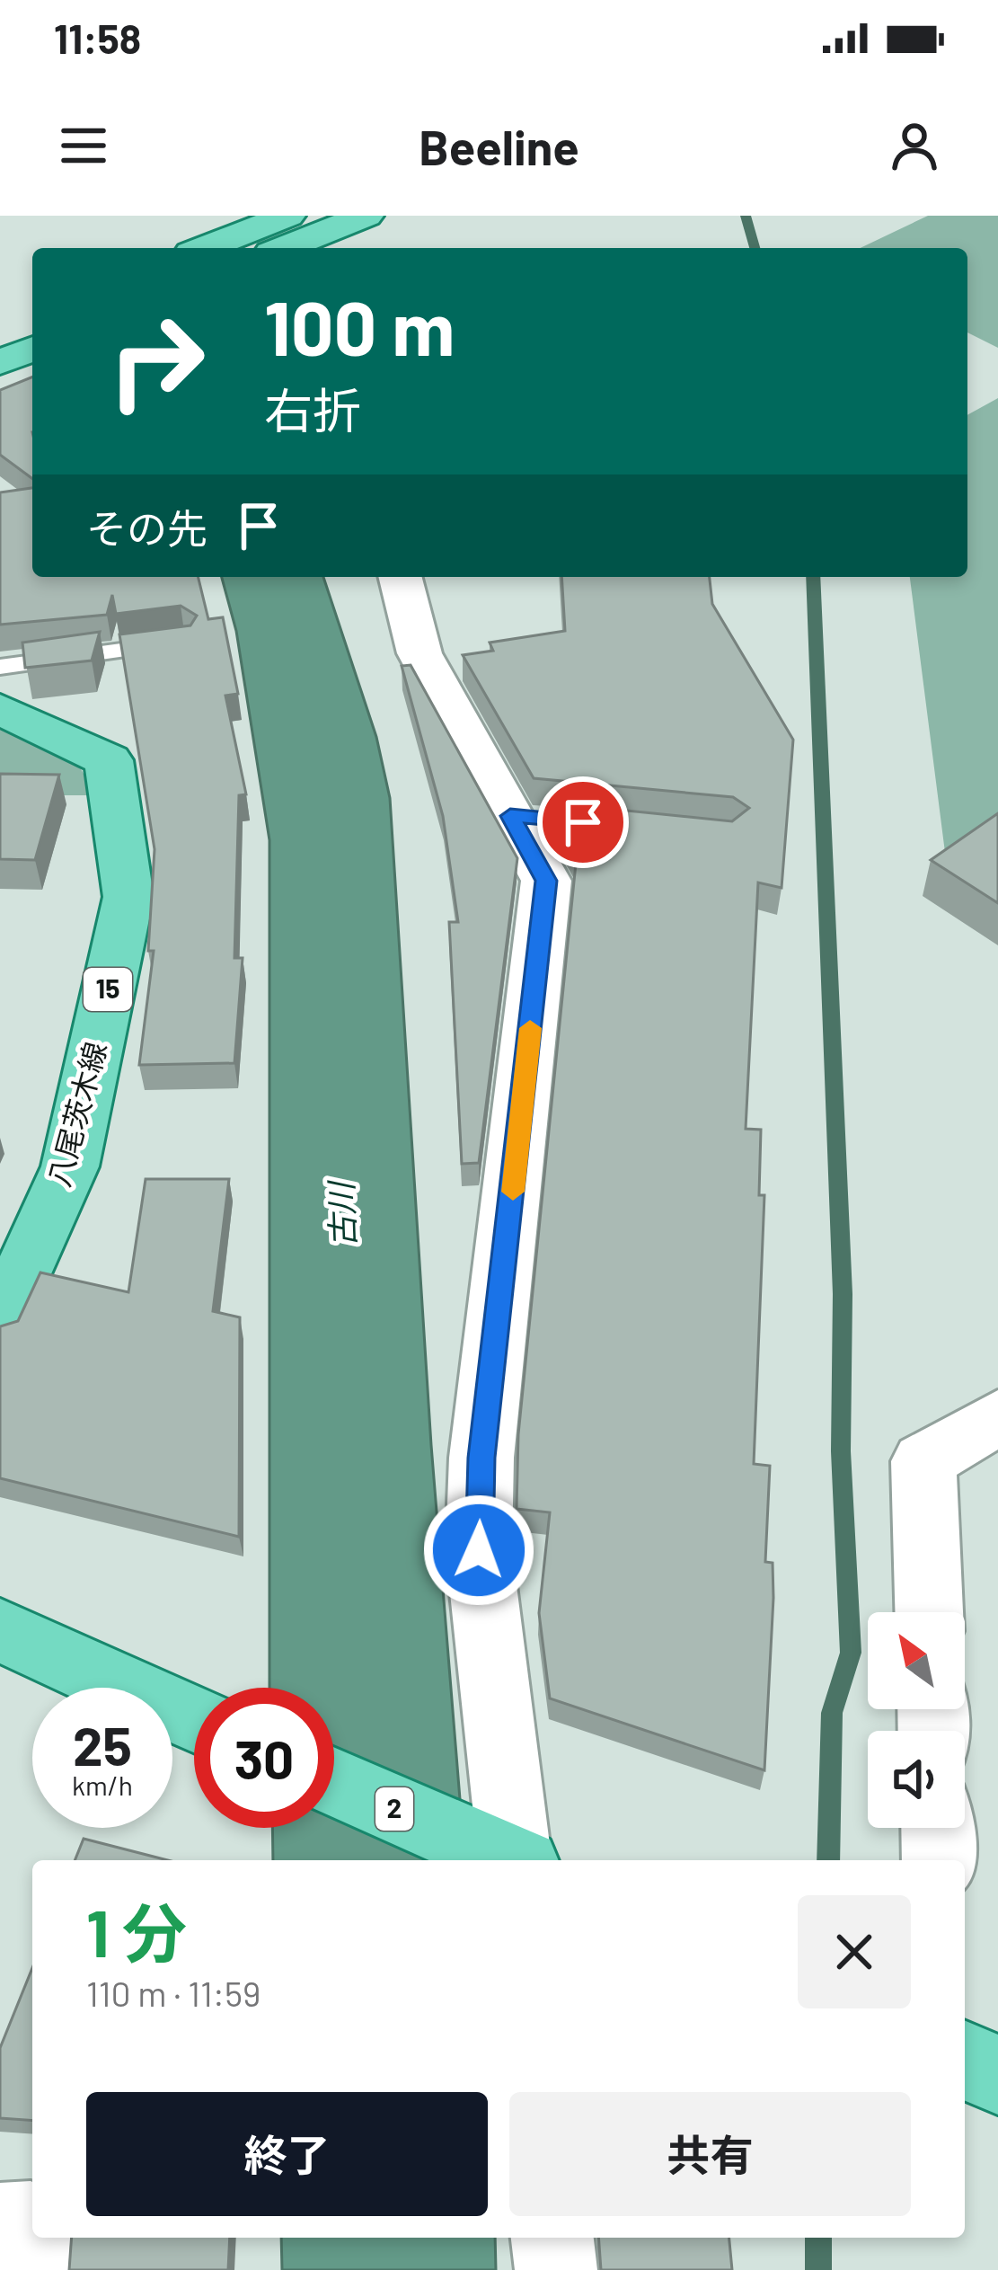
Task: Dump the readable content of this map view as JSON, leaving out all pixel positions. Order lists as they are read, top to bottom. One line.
{"streets":{"main road":["15","八尾茨木線","2"]},"water":["古川"],"north":"top left","page":{"status":"11:58","header":"Beeline","turn":["100 m","右折"],"then":"その先","speed":"25 km/h","limit":"30","heading":["1 分","110 m · 11:59"],"buttons":["終了","共有"]}}
